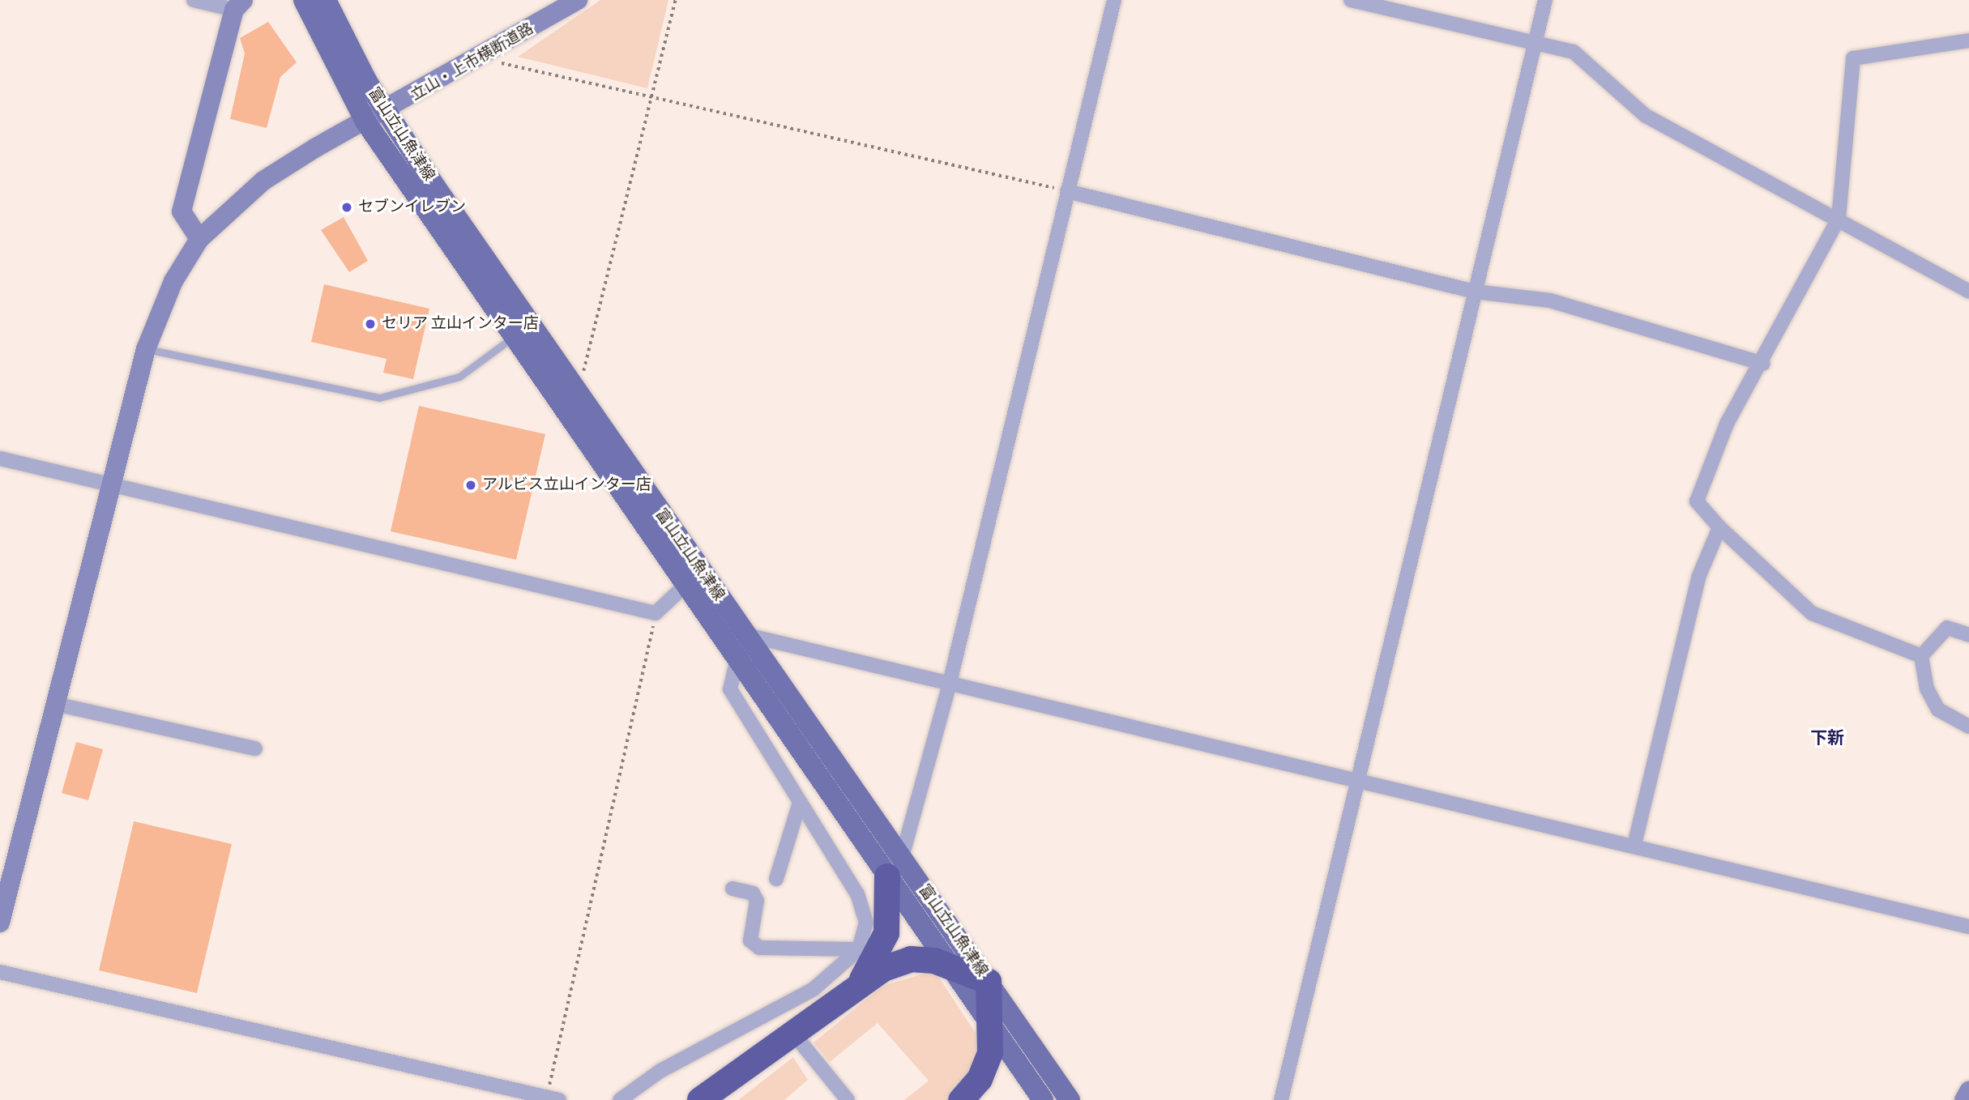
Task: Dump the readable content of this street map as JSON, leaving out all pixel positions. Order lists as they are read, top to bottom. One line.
{"streets":{"main road":["富山立山魚津線"],"street":["立山・上市横断道路"]},"crossings":[["立山・上市横断道路","富山立山魚津線"]],"districts":["下新"],"places":["セブンイレブン","セリア 立山インター店","アルビス立山インター店"]}
